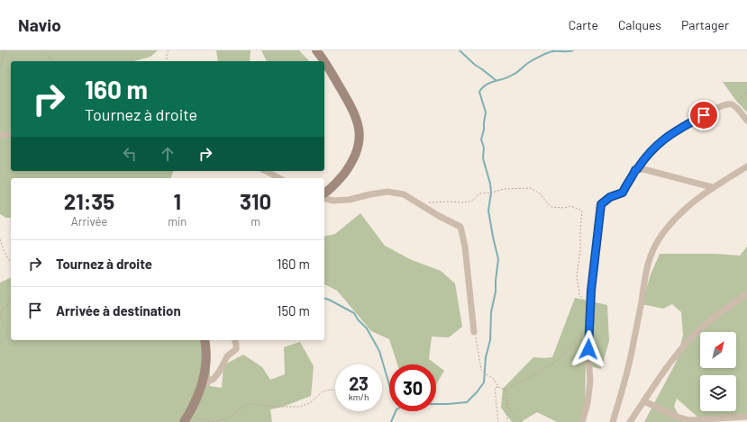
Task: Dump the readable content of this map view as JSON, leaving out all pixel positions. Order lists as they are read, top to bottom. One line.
{"north":"top right","page":{"header":"Navio","nav":["Carte","Calques","Partager"],"turn":["160 m","Tournez à droite"],"eta":["21:35","Arrivée","1","min","310","m"],"list":[{"name":"Tournez à droite","value":"160 m"},{"name":"Arrivée à destination","value":"150 m"}],"speed":"23 km/h","limit":"30"}}
